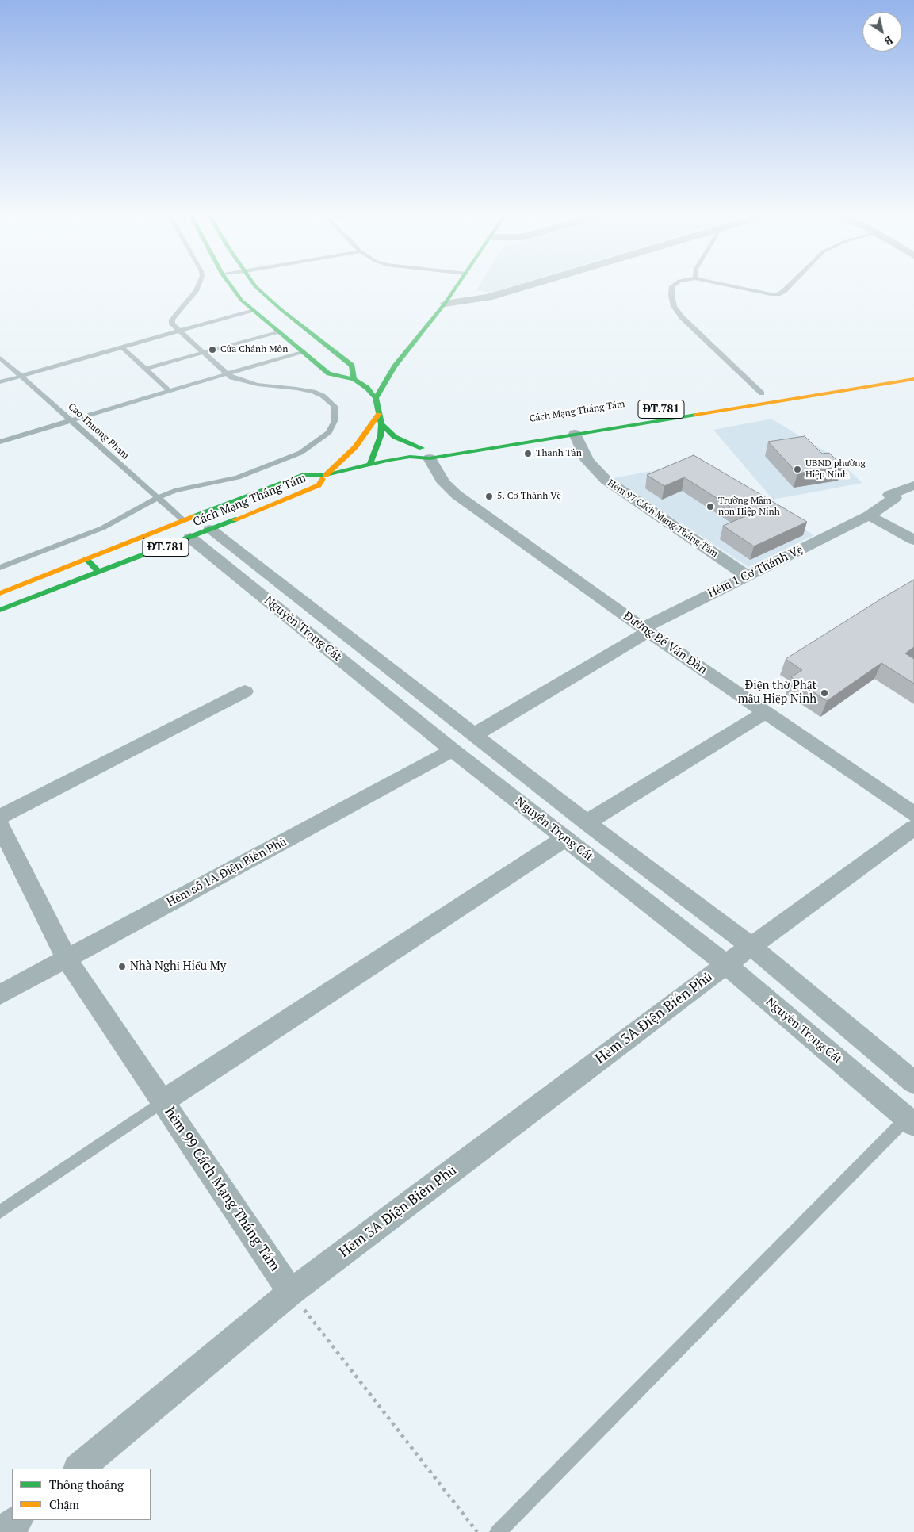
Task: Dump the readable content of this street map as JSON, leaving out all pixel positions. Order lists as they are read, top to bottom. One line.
{"streets":{"main road":["ĐT.781","Cách Mạng Tháng Tám"],"street":["Hẻm 97 Cách Mạng Tháng Tám","Hẻm 1 Cơ Thánh Vệ","Nguyễn Trọng Cát","Đường Bế Văn Đàn","Hẻm số 1A Điện Biên Phủ","Hẻm 3A Điện Biên Phủ","hẻm 99 Cách Mạng Tháng Tám"],"lane":["Cao Thuong Pham"]},"crossings":[["Cách Mạng Tháng Tám","Cao Thuong Pham"],["Cách Mạng Tháng Tám","Hẻm 97 Cách Mạng Tháng Tám"],["Cách Mạng Tháng Tám","Nguyễn Trọng Cát"],["Cách Mạng Tháng Tám","Đường Bế Văn Đàn"],["Cao Thuong Pham","Nguyễn Trọng Cát"],["Hẻm 97 Cách Mạng Tháng Tám","Hẻm 1 Cơ Thánh Vệ"],["Hẻm 1 Cơ Thánh Vệ","Đường Bế Văn Đàn"],["Nguyễn Trọng Cát","Hẻm số 1A Điện Biên Phủ"],["Nguyễn Trọng Cát","Hẻm 3A Điện Biên Phủ"],["Hẻm số 1A Điện Biên Phủ","hẻm 99 Cách Mạng Tháng Tám"],["Hẻm 3A Điện Biên Phủ","hẻm 99 Cách Mạng Tháng Tám"]],"places":["Cửa Chánh Môn","Thanh Tân","UBND phường Hiệp Ninh","5. Cơ Thánh Vệ","Trường Mầm non Hiệp Ninh","Điện thờ Phật mẫu Hiệp Ninh","Nhà Nghỉ Hiểu My"],"legend":["Thông thoáng","Chậm"],"north":"bottom right"}
